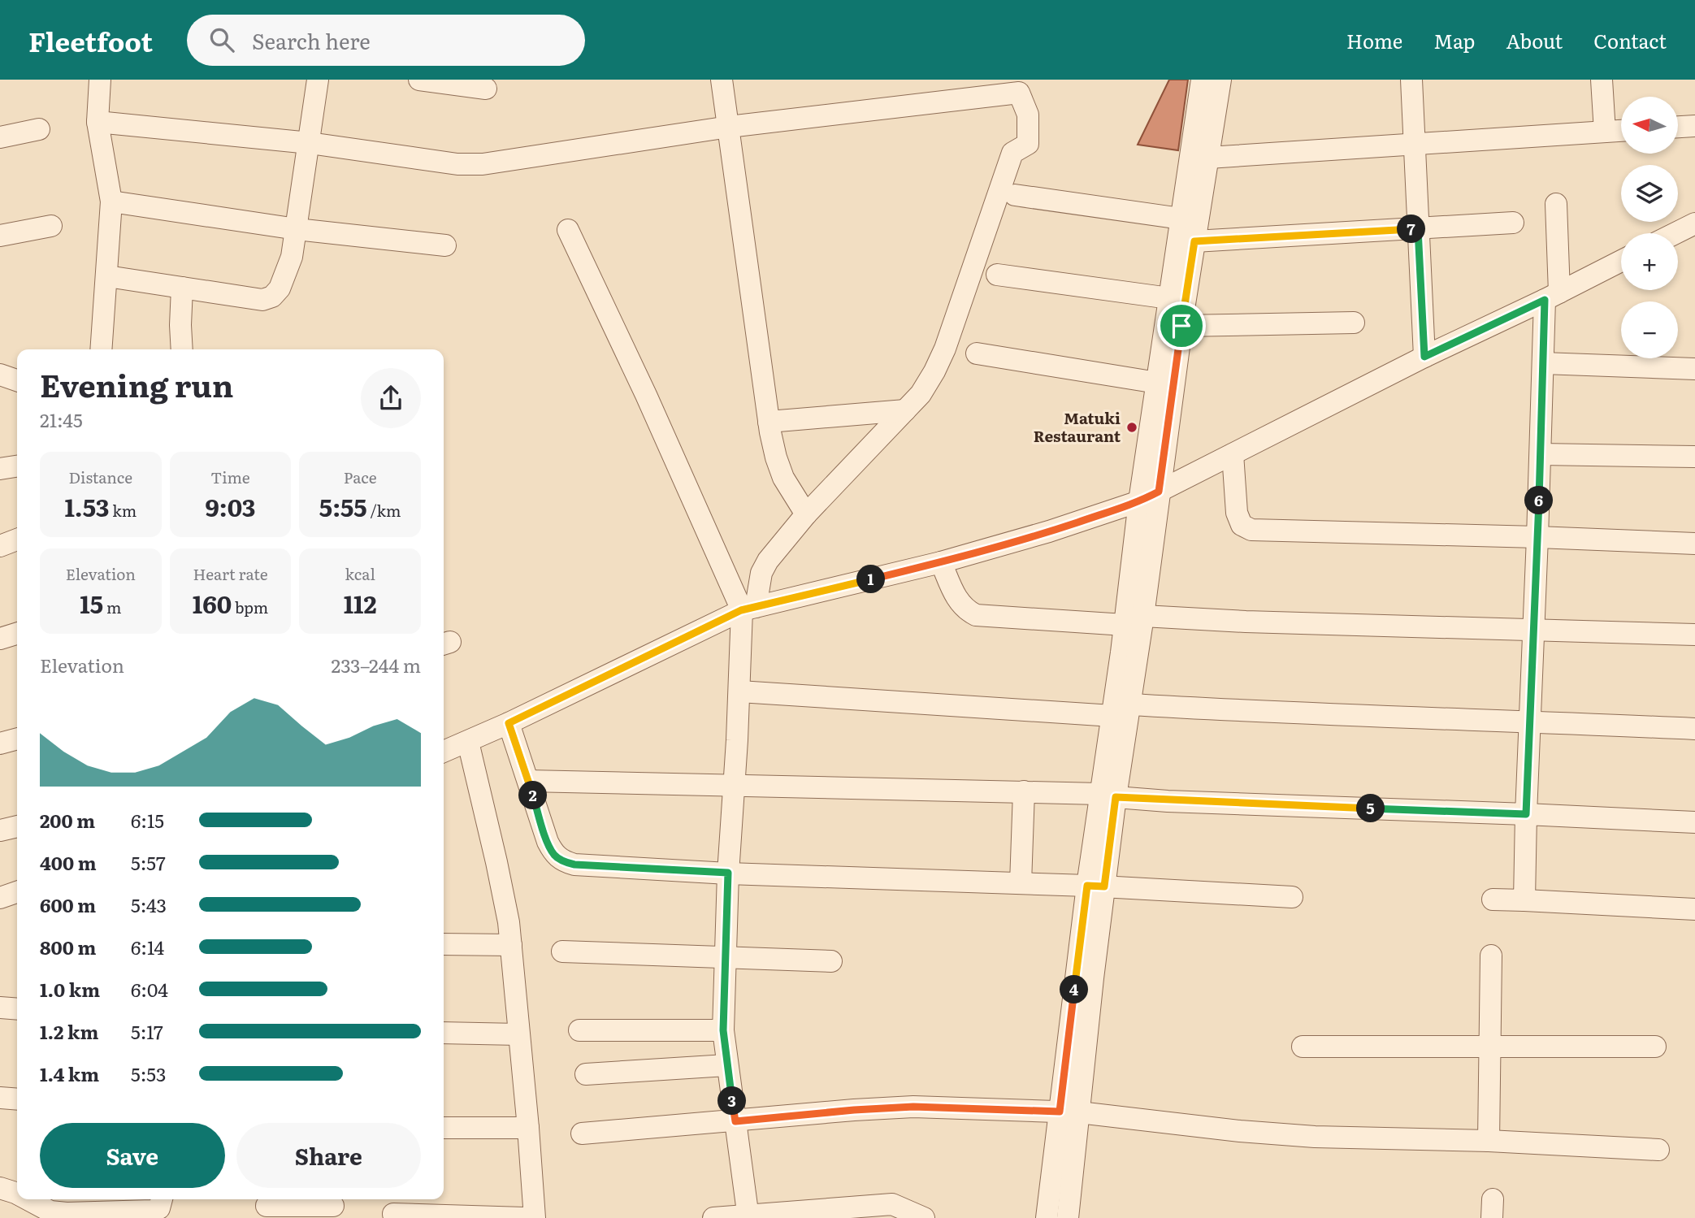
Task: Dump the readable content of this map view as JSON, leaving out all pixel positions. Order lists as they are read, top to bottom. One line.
{"places":["Matuki Restaurant"],"north":"left","page":{"header":"Fleetfoot","search":"Search here","nav":["Home","Map","About","Contact"],"map_buttons":["+","−"],"pins":["7","6","1","2","5","4","3"],"heading":["Evening run","21:45"],"stats":[["Distance","1.53 km"],["Time","9:03"],["Pace","5:55 /km"],["Elevation","15 m"],["Heart rate","160 bpm"],["kcal","112"]],"chart":["Elevation","233–244 m"],"list":[{"name":"200 m","note":"6:15"},{"name":"400 m","note":"5:57"},{"name":"600 m","note":"5:43"},{"name":"800 m","note":"6:14"},{"name":"1.0 km","note":"6:04"},{"name":"1.2 km","note":"5:17"},{"name":"1.4 km","note":"5:53"}],"buttons":["Save","Share"]}}
